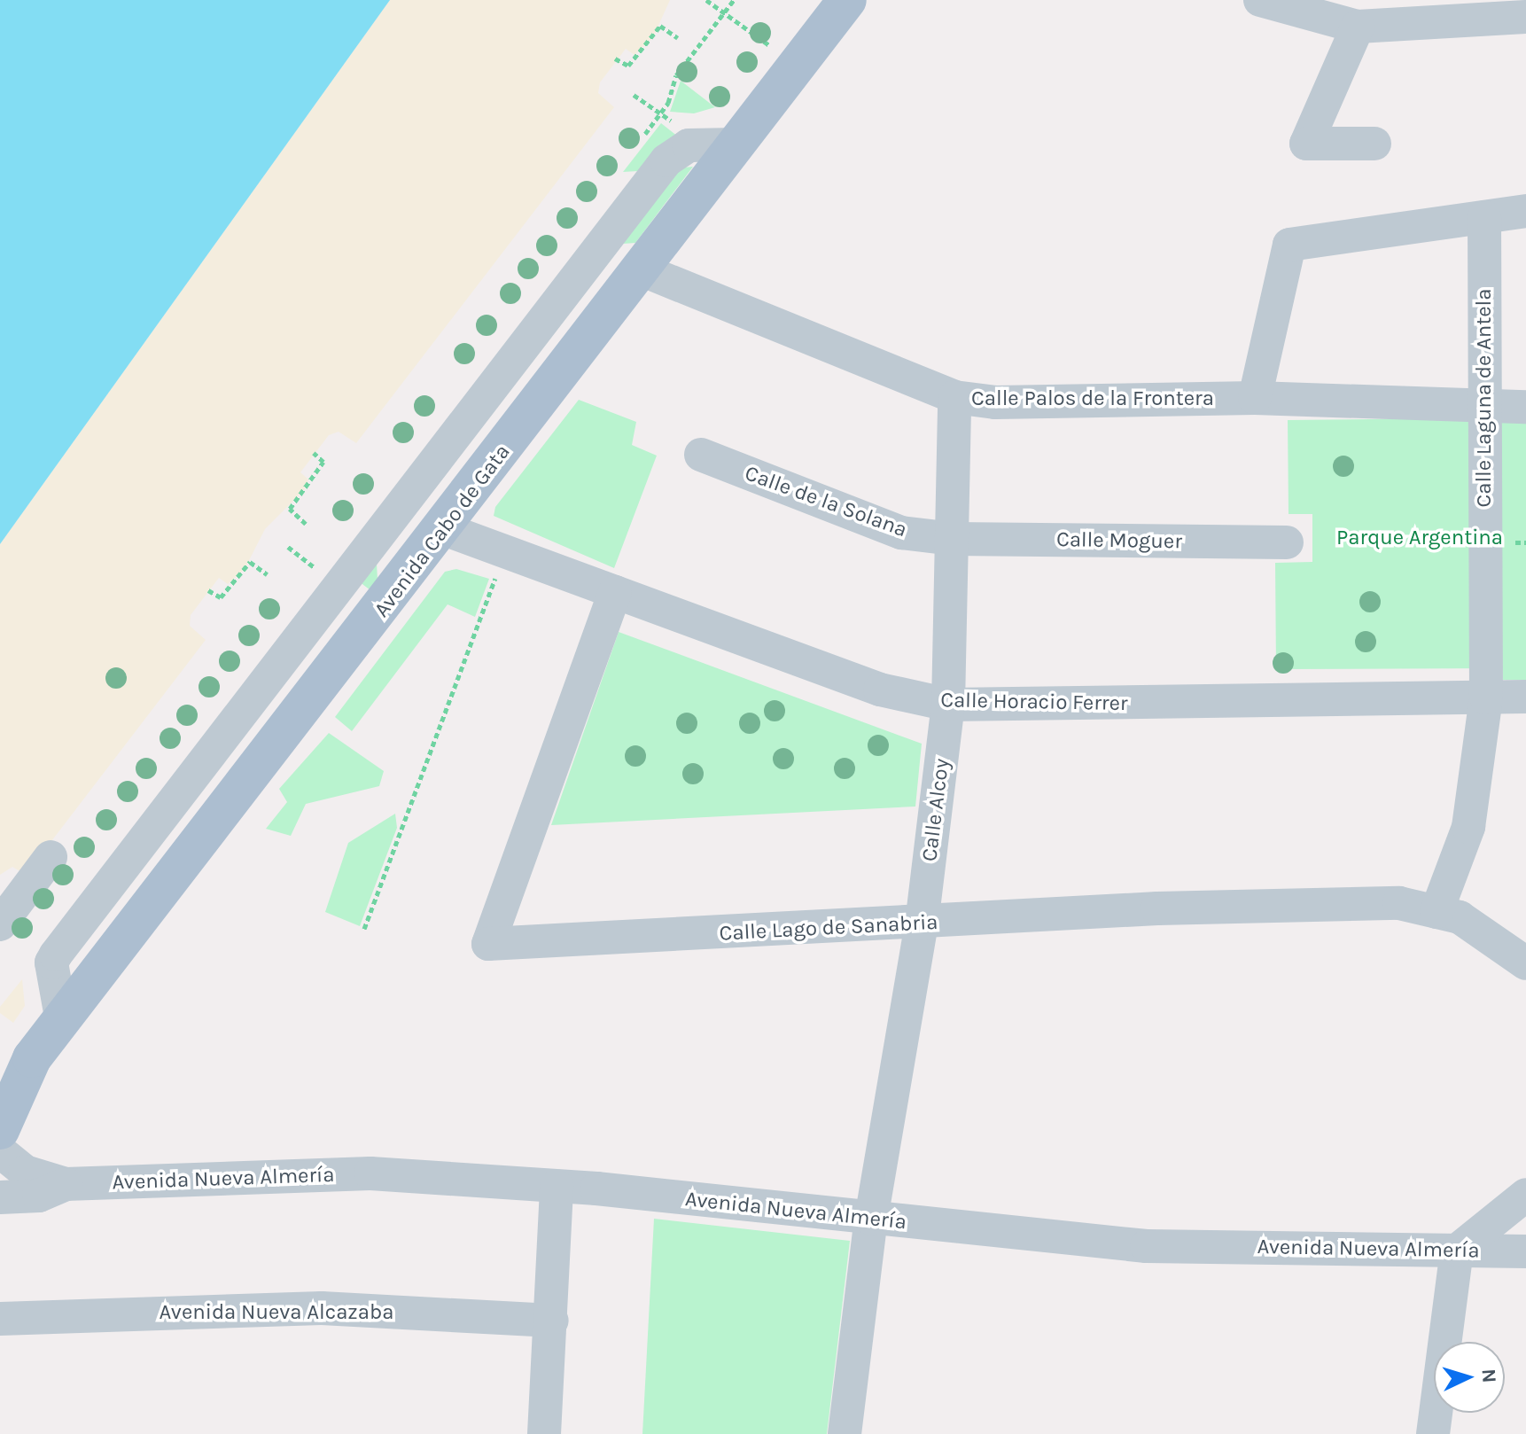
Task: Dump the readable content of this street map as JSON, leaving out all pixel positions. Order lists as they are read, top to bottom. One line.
{"streets":{"main road":["Avenida Cabo de Gata"],"street":["Calle Laguna de Antela","Calle Palos de la Frontera","Calle de la Solana","Calle Moguer","Calle Horacio Ferrer","Calle Alcoy","Calle Lago de Sanabria","Avenida Nueva Almería","Avenida Nueva Alcazaba"]},"crossings":[["Calle Laguna de Antela","Calle Palos de la Frontera"],["Calle Laguna de Antela","Calle Horacio Ferrer"],["Calle Laguna de Antela","Calle Lago de Sanabria"],["Calle Palos de la Frontera","Avenida Cabo de Gata"],["Calle Palos de la Frontera","Calle Alcoy"],["Calle de la Solana","Calle Moguer"],["Calle de la Solana","Calle Alcoy"],["Avenida Cabo de Gata","Calle Horacio Ferrer"],["Calle Moguer","Calle Alcoy"],["Calle Horacio Ferrer","Calle Alcoy"],["Calle Horacio Ferrer","Calle Lago de Sanabria"],["Calle Alcoy","Calle Lago de Sanabria"],["Calle Alcoy","Avenida Nueva Almería"]],"parks":["Parque Argentina"],"north":"right"}
